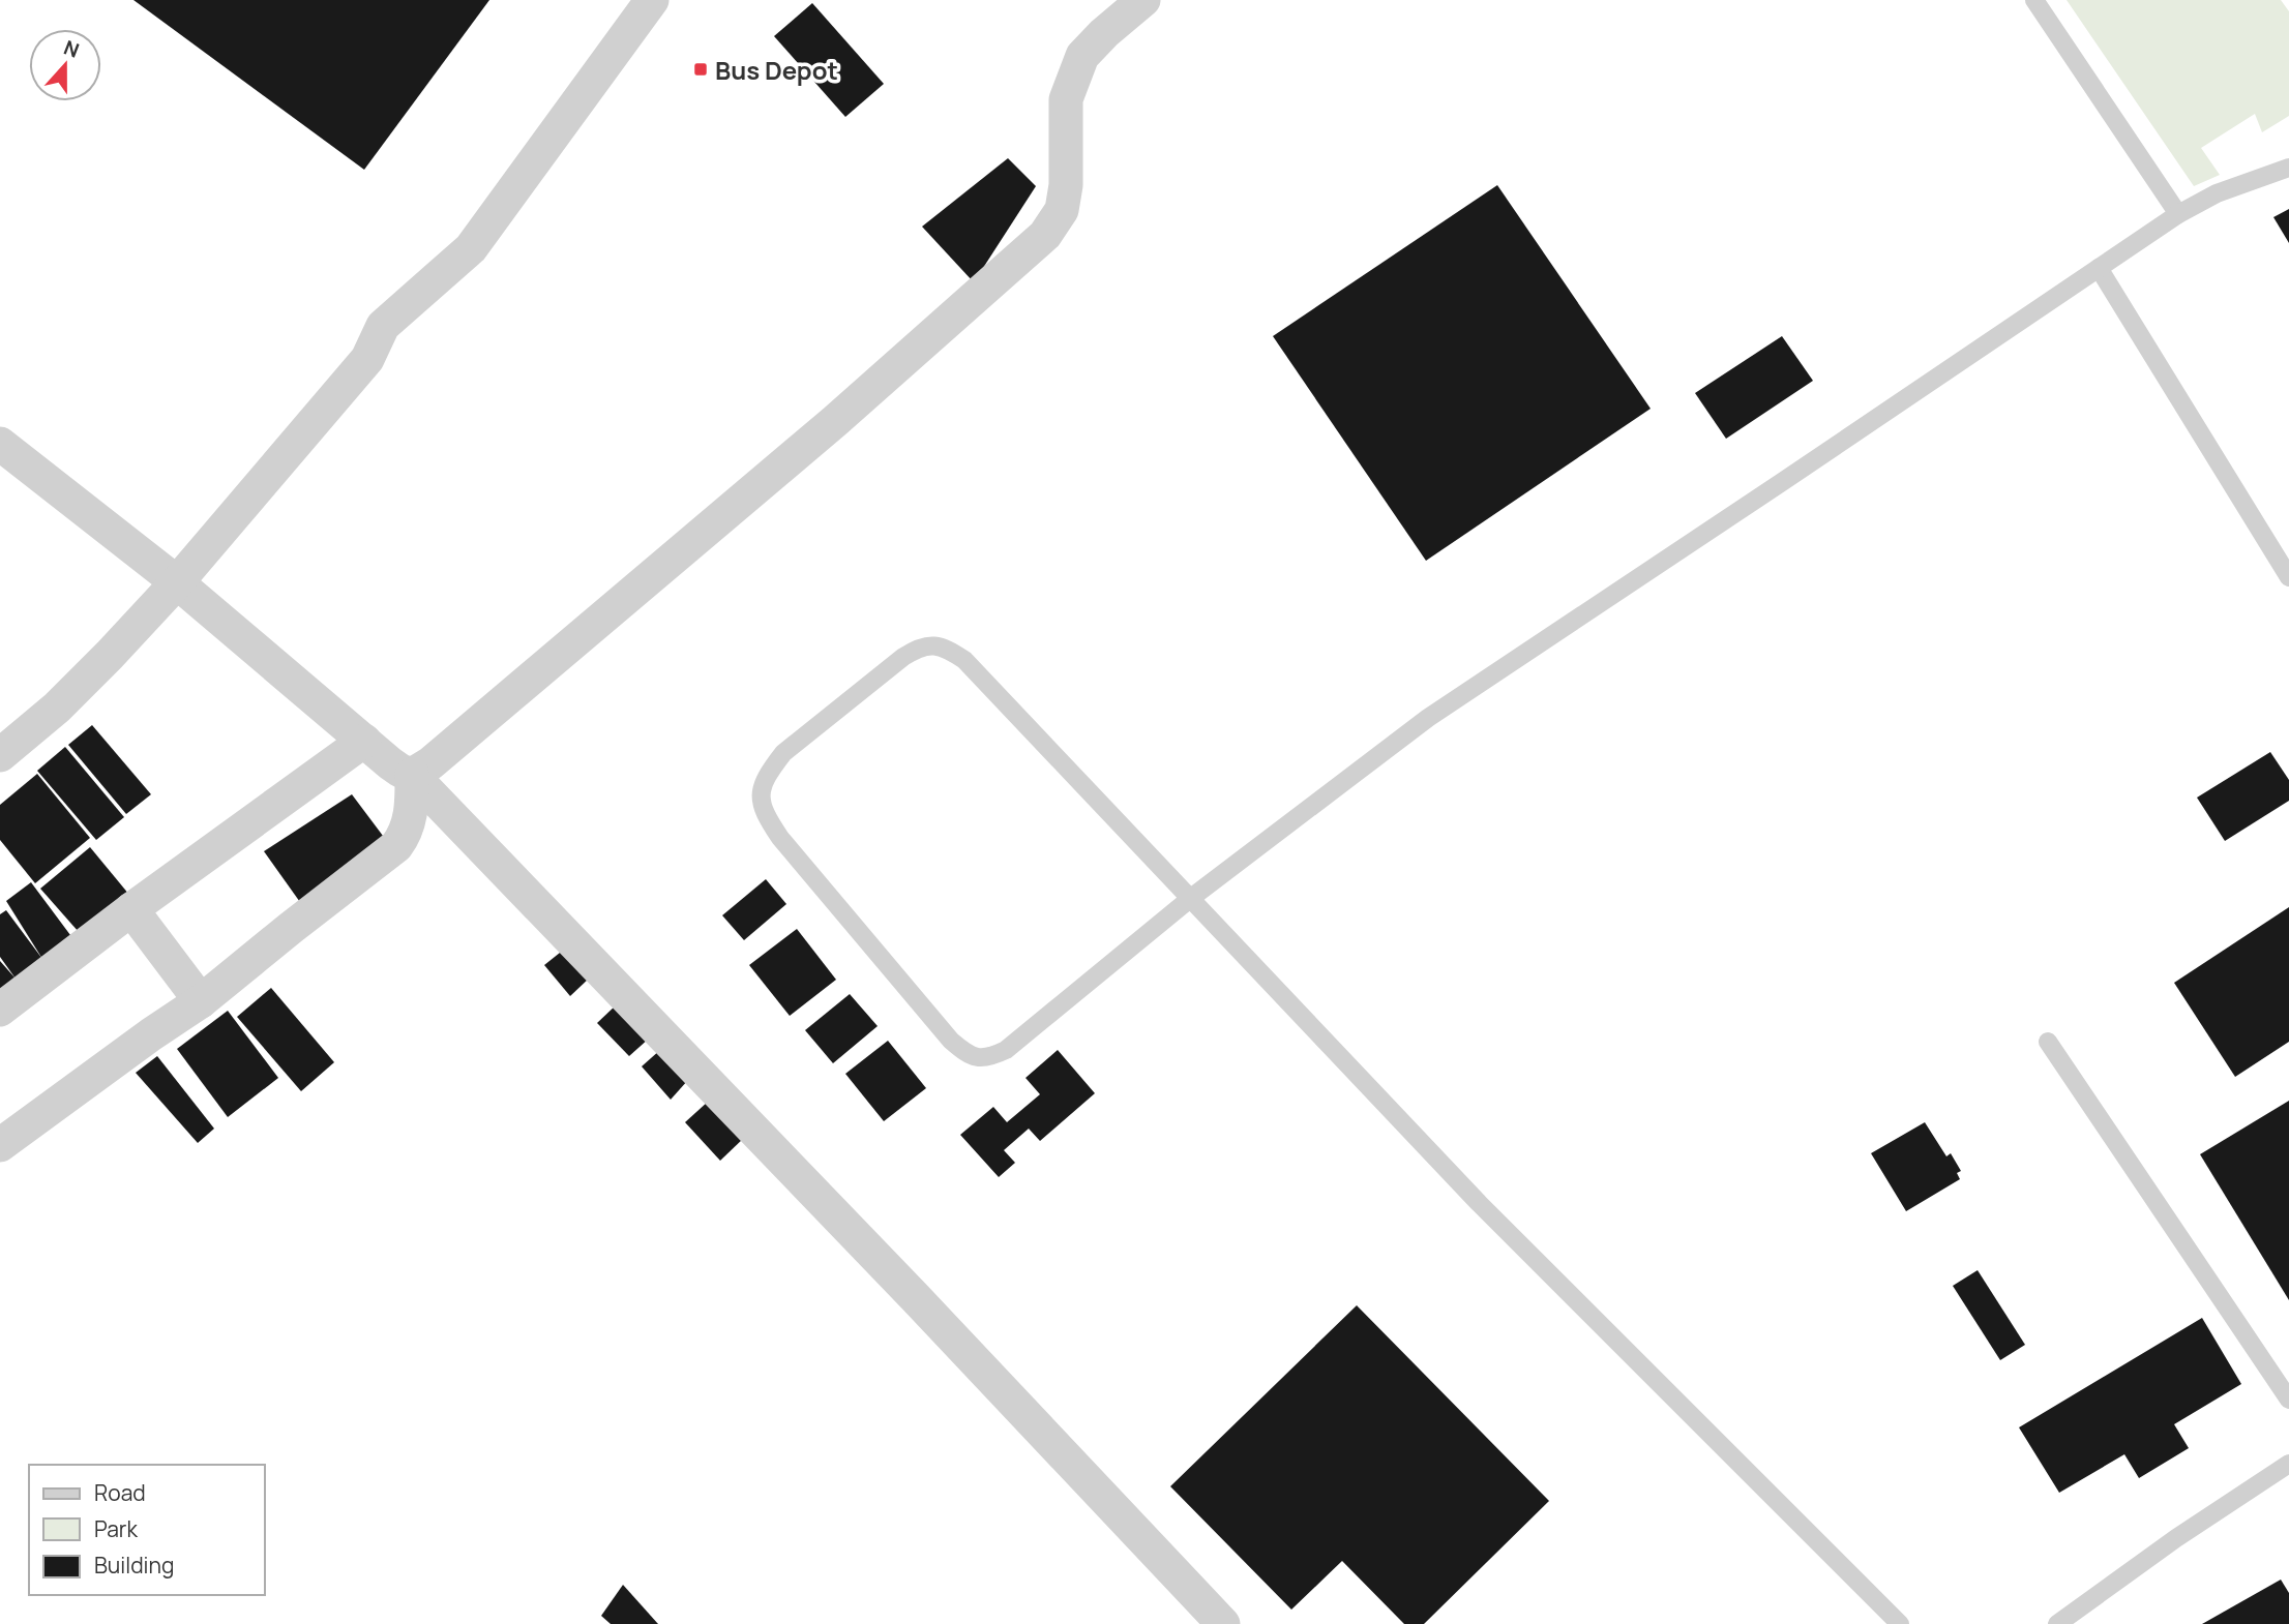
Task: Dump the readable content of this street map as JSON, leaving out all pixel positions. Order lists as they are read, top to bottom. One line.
{"places":{"transit":["Bus Depot"]},"legend":["Road","Park","Building"],"north":"top"}
